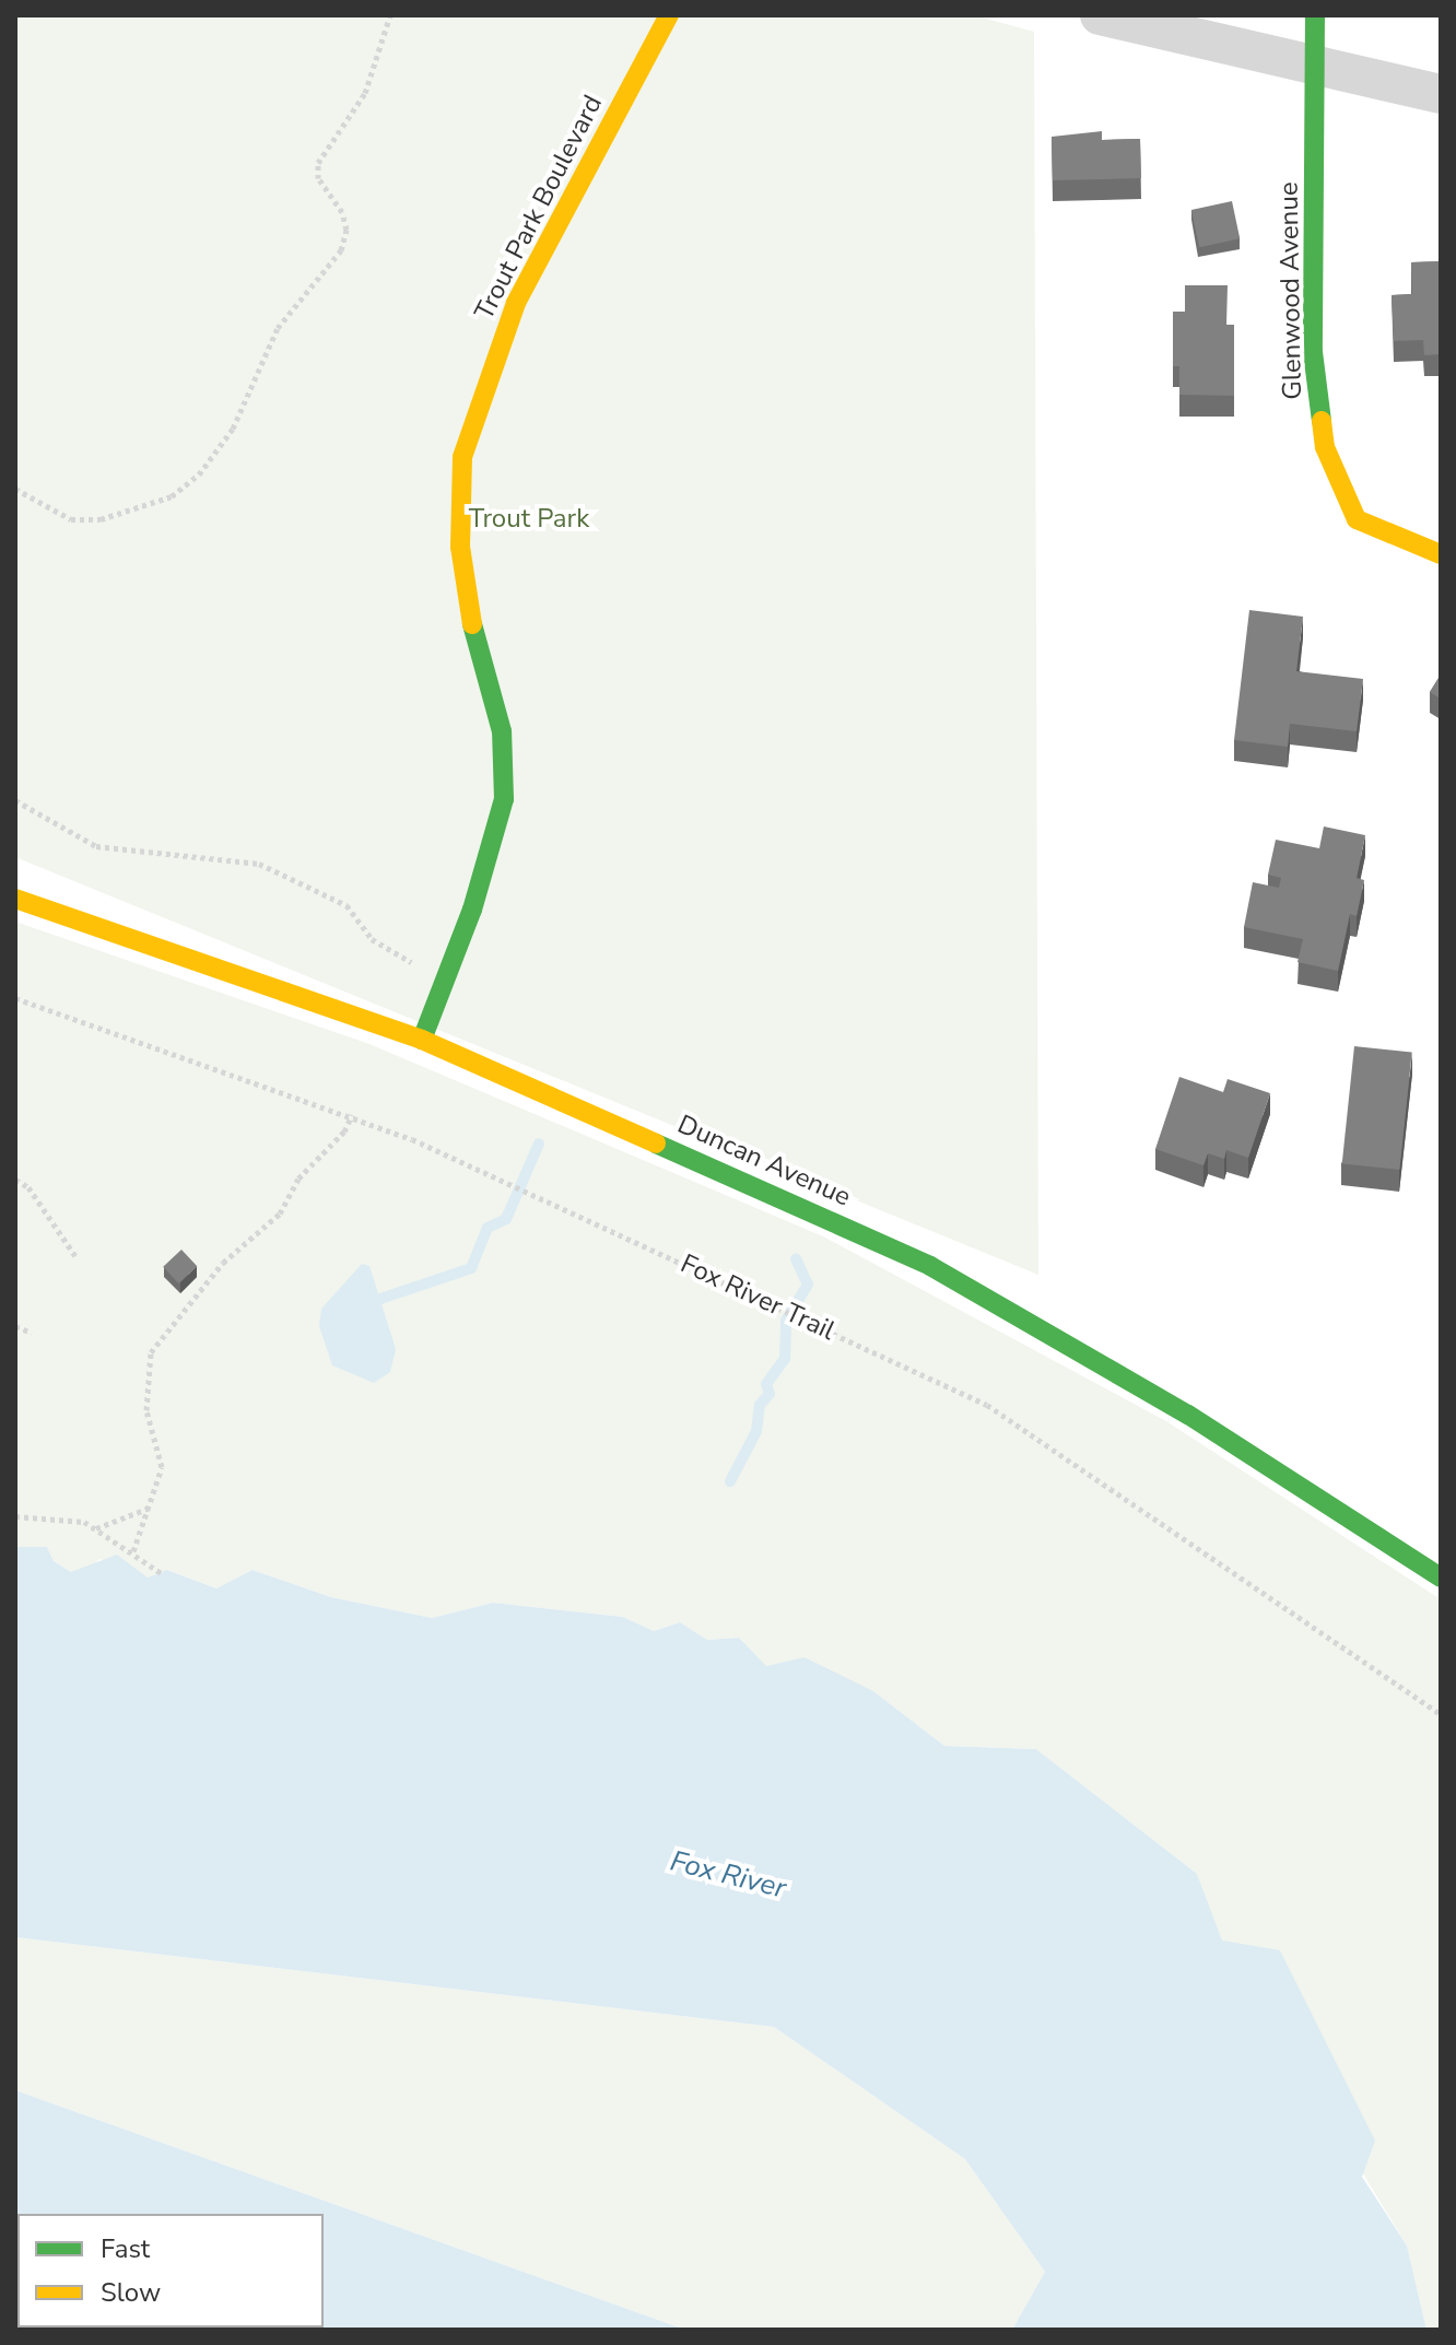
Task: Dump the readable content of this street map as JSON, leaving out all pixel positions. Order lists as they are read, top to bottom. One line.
{"streets":{"street":["Trout Park Boulevard","Glenwood Avenue","Duncan Avenue"],"path":["Fox River Trail"]},"crossings":[["Trout Park Boulevard","Duncan Avenue"]],"water":["Fox River"],"parks":["Trout Park"],"legend":["Fast","Slow"]}
